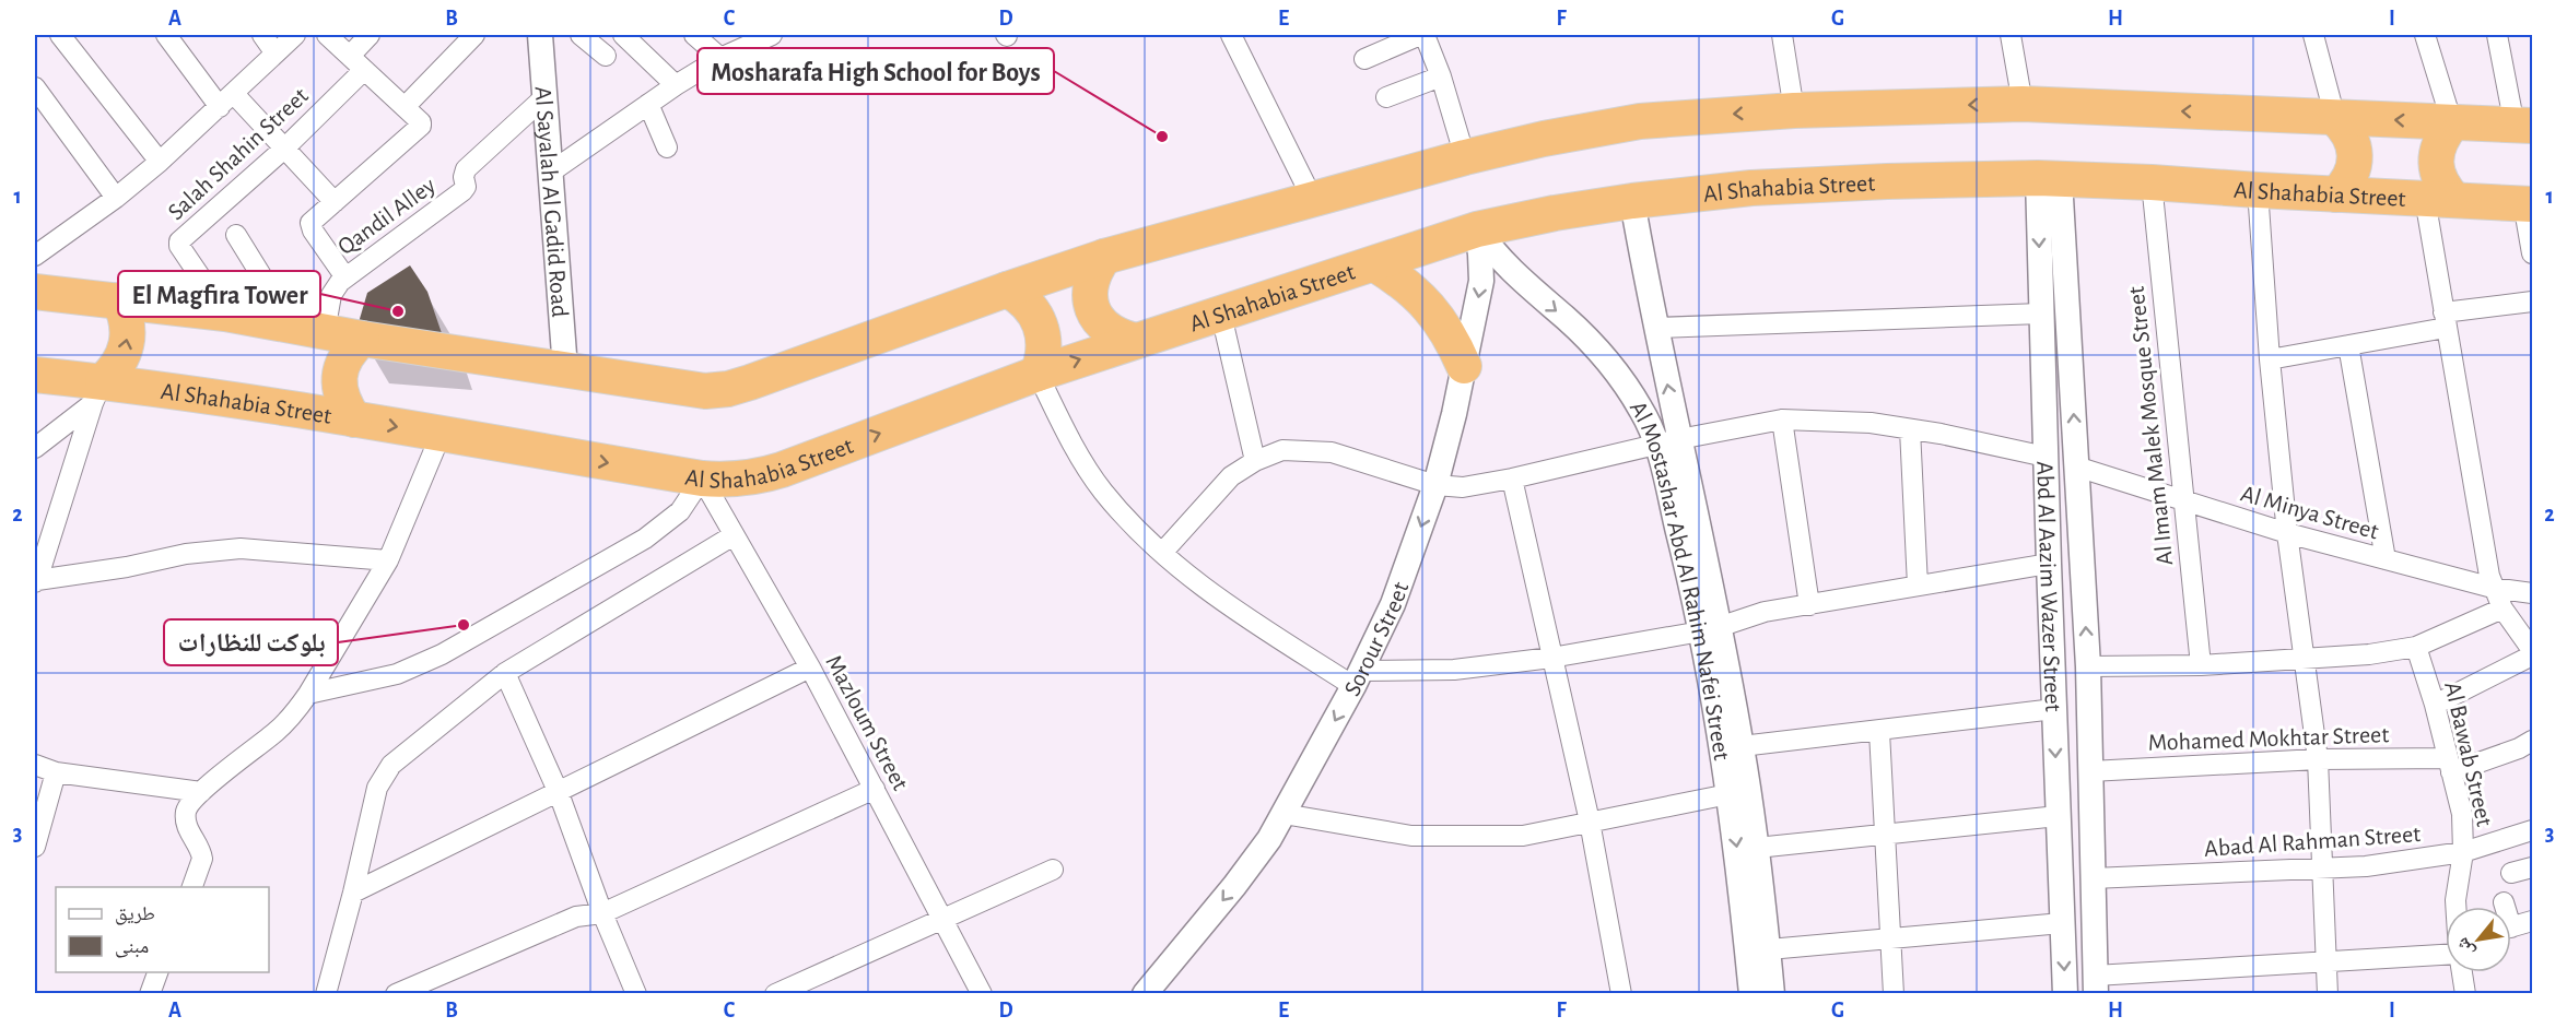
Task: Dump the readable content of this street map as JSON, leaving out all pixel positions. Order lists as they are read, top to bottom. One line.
{"streets":{"highway":["Al Shahabia Street"],"street":["Salah Shahin Street","Al Sayalah Al Gadid Road","Qandil Alley","Al Imam Malek Mosque Street","Al Minya Street","Al Mostashar Abd Al Rahim Nafei Street","Abd Al Aazim Wazer Street","Sorour Street","Mazloum Street","Mohamed Mokhtar Street","Al Bawab Street","Abad Al Rahman Street"]},"crossings":[["Al Shahabia Street","Al Imam Malek Mosque Street"],["Al Shahabia Street","Al Mostashar Abd Al Rahim Nafei Street"],["Al Shahabia Street","Abd Al Aazim Wazer Street"],["Al Shahabia Street","Sorour Street"],["Al Shahabia Street","Mazloum Street"],["Al Sayalah Al Gadid Road","Qandil Alley"],["Al Imam Malek Mosque Street","Al Minya Street"],["Al Minya Street","Abd Al Aazim Wazer Street"],["Al Mostashar Abd Al Rahim Nafei Street","Sorour Street"],["Abd Al Aazim Wazer Street","Mohamed Mokhtar Street"],["Abd Al Aazim Wazer Street","Abad Al Rahman Street"],["Mohamed Mokhtar Street","Al Bawab Street"],["Al Bawab Street","Abad Al Rahman Street"]],"one_way":["Sorour Street"],"places":["Mosharafa High School for Boys","El Magfira Tower","بلوكت للنظارات"],"legend":["طريق","مبنى"],"north":"bottom left","grid":{"columns":["A","B","C","D","E","F","G","H","I"],"rows":["1","2","3"]}}
